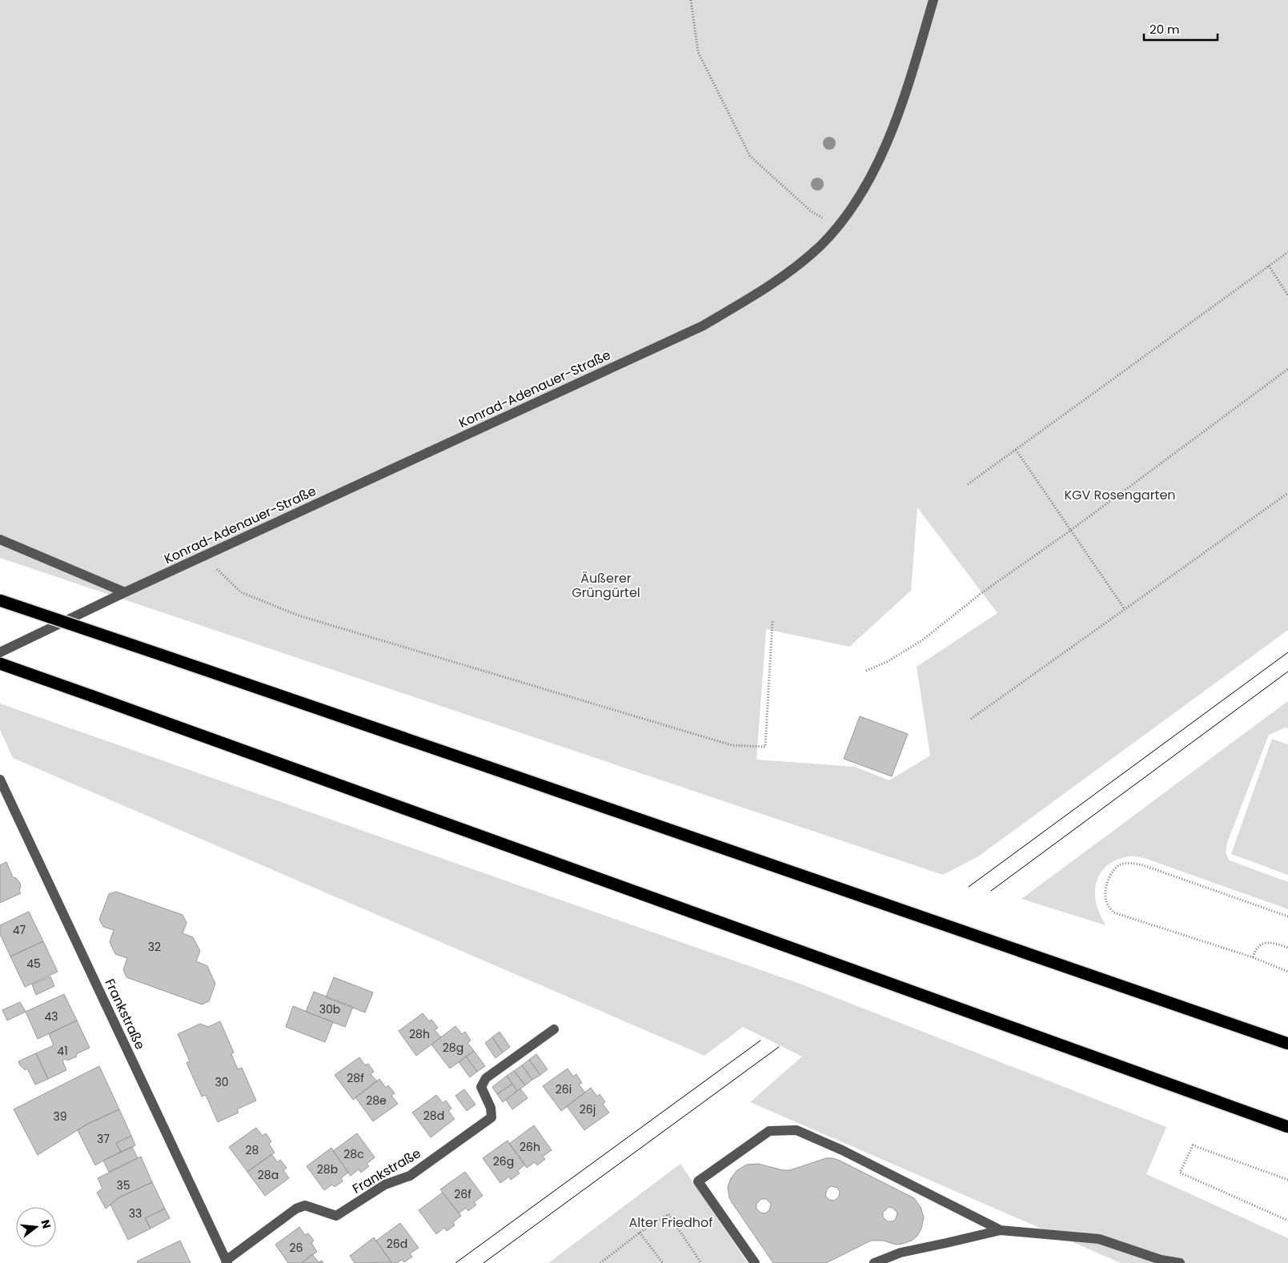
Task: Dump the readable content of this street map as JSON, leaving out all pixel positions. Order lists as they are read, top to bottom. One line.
{"streets":{"street":["Konrad-Adenauer-Straße","Frankstraße"]},"parks":["KGV Rosengarten","Äußerer Grüngürtel","Alter Friedhof"],"house_numbers":["47","32","45","30b","43","28h","28g","41","28f","30","26i","28e","26j","28d","39","37","26h","28","28c","26g","28b","28a","35","26f","33","26d","26"],"scale_bar":"20 m","north":"right"}
